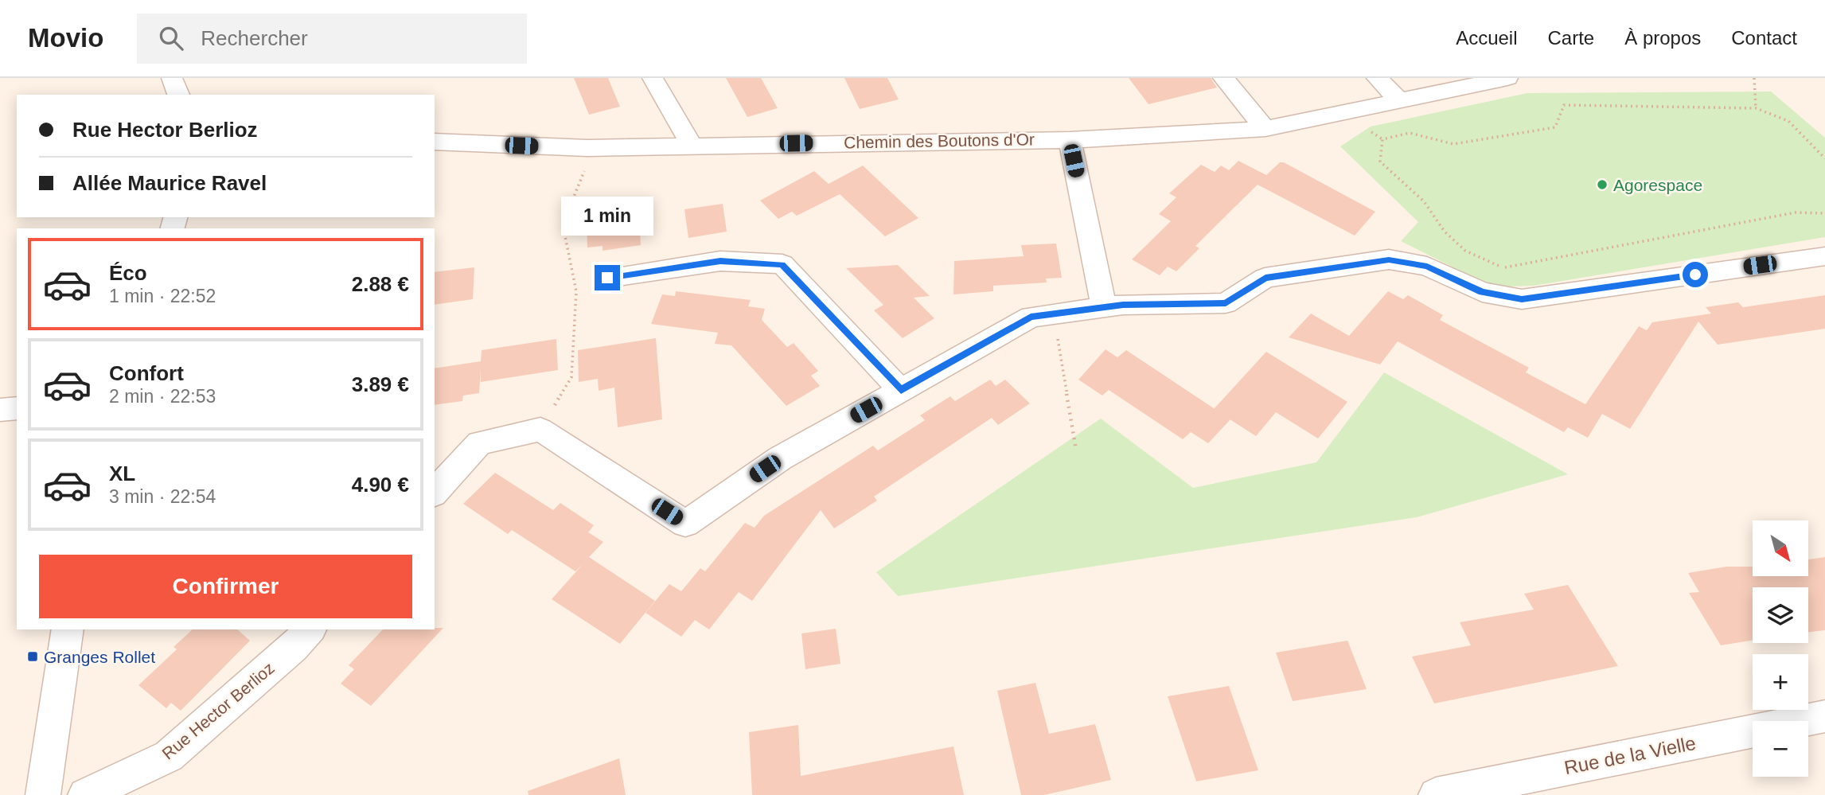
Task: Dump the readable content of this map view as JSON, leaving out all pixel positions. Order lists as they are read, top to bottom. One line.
{"streets":{"street":["Chemin des Boutons d'Or","Rue Hector Berlioz","Rue de la Vielle"]},"places":{"other":["Agorespace"],"transit":["Granges Rollet"]},"north":"bottom right","page":{"header":"Movio","search":"Rechercher","nav":["Accueil","Carte","À propos","Contact"],"banner":["Rue Hector Berlioz","Allée Maurice Ravel"],"bubble":"1 min","list":[{"name":"Éco","note":"1 min · 22:52","value":"2.88 €"},{"name":"Confort","note":"2 min · 22:53","value":"3.89 €"},{"name":"XL","note":"3 min · 22:54","value":"4.90 €"}],"map_buttons":["+","−"],"buttons":"Confirmer"}}
